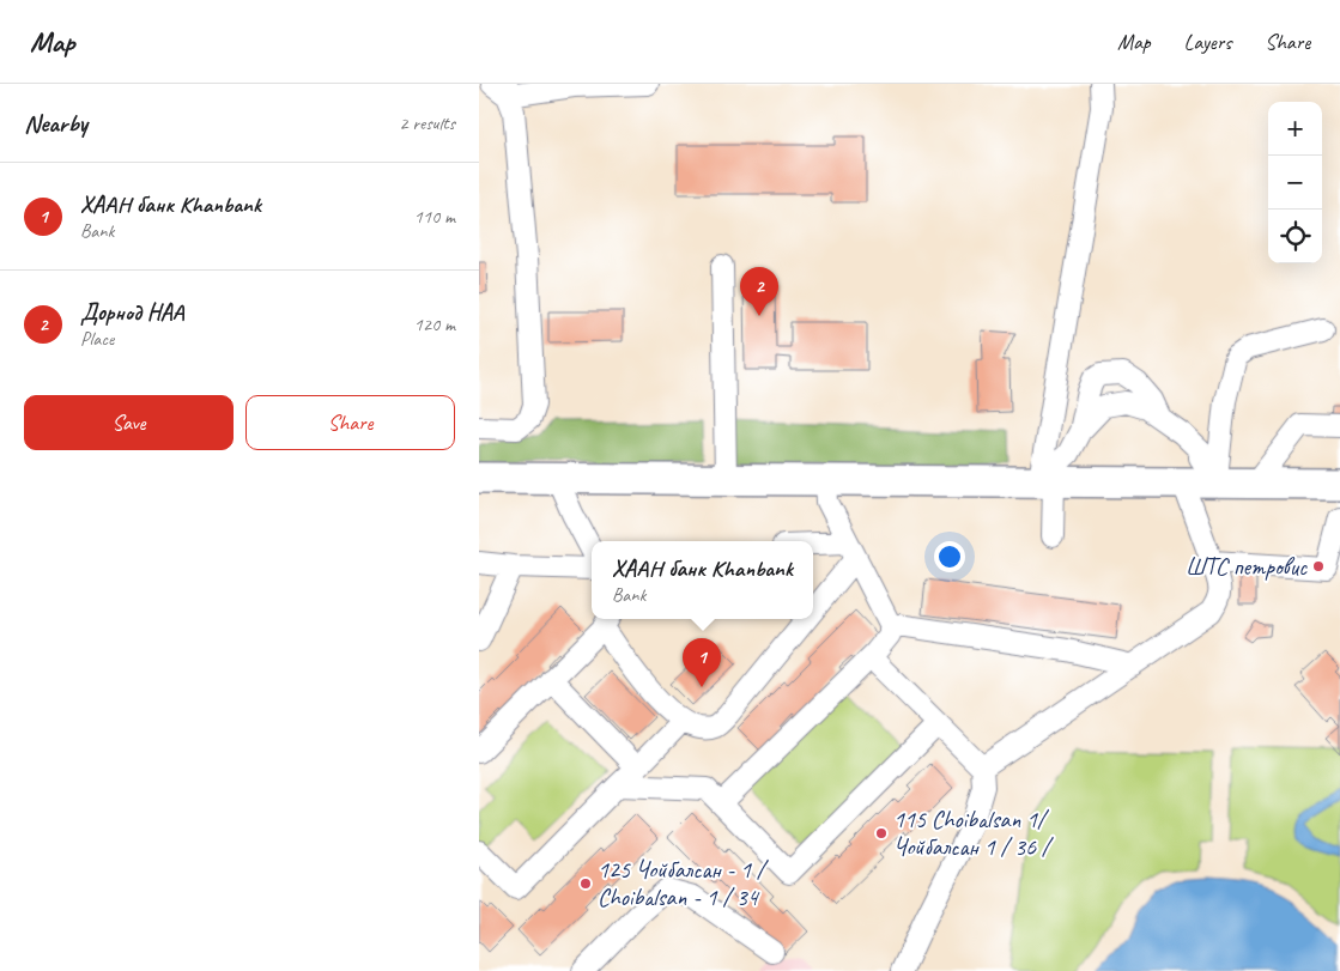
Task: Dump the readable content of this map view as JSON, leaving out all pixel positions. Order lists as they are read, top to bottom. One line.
{"places":["ШТС петровис","115 Choibalsan 1/ Чойбалсан 1 / 36 /","125 Чойбалсан - 1 / Choibalsan - 1 / 34"],"page":{"header":"Map","nav":["Map","Layers","Share"],"heading":["Nearby","2 results"],"map_buttons":["+","−"],"list":[{"mark":"1","name":"ХААН банк Khanbank","note":"Bank","value":"110 m"},{"mark":"2","name":"Дорнод НАА","note":"Place","value":"120 m"}],"pins":["2","1"],"buttons":["Save","Share"],"popup":["ХААН банк Khanbank","Bank"]}}
